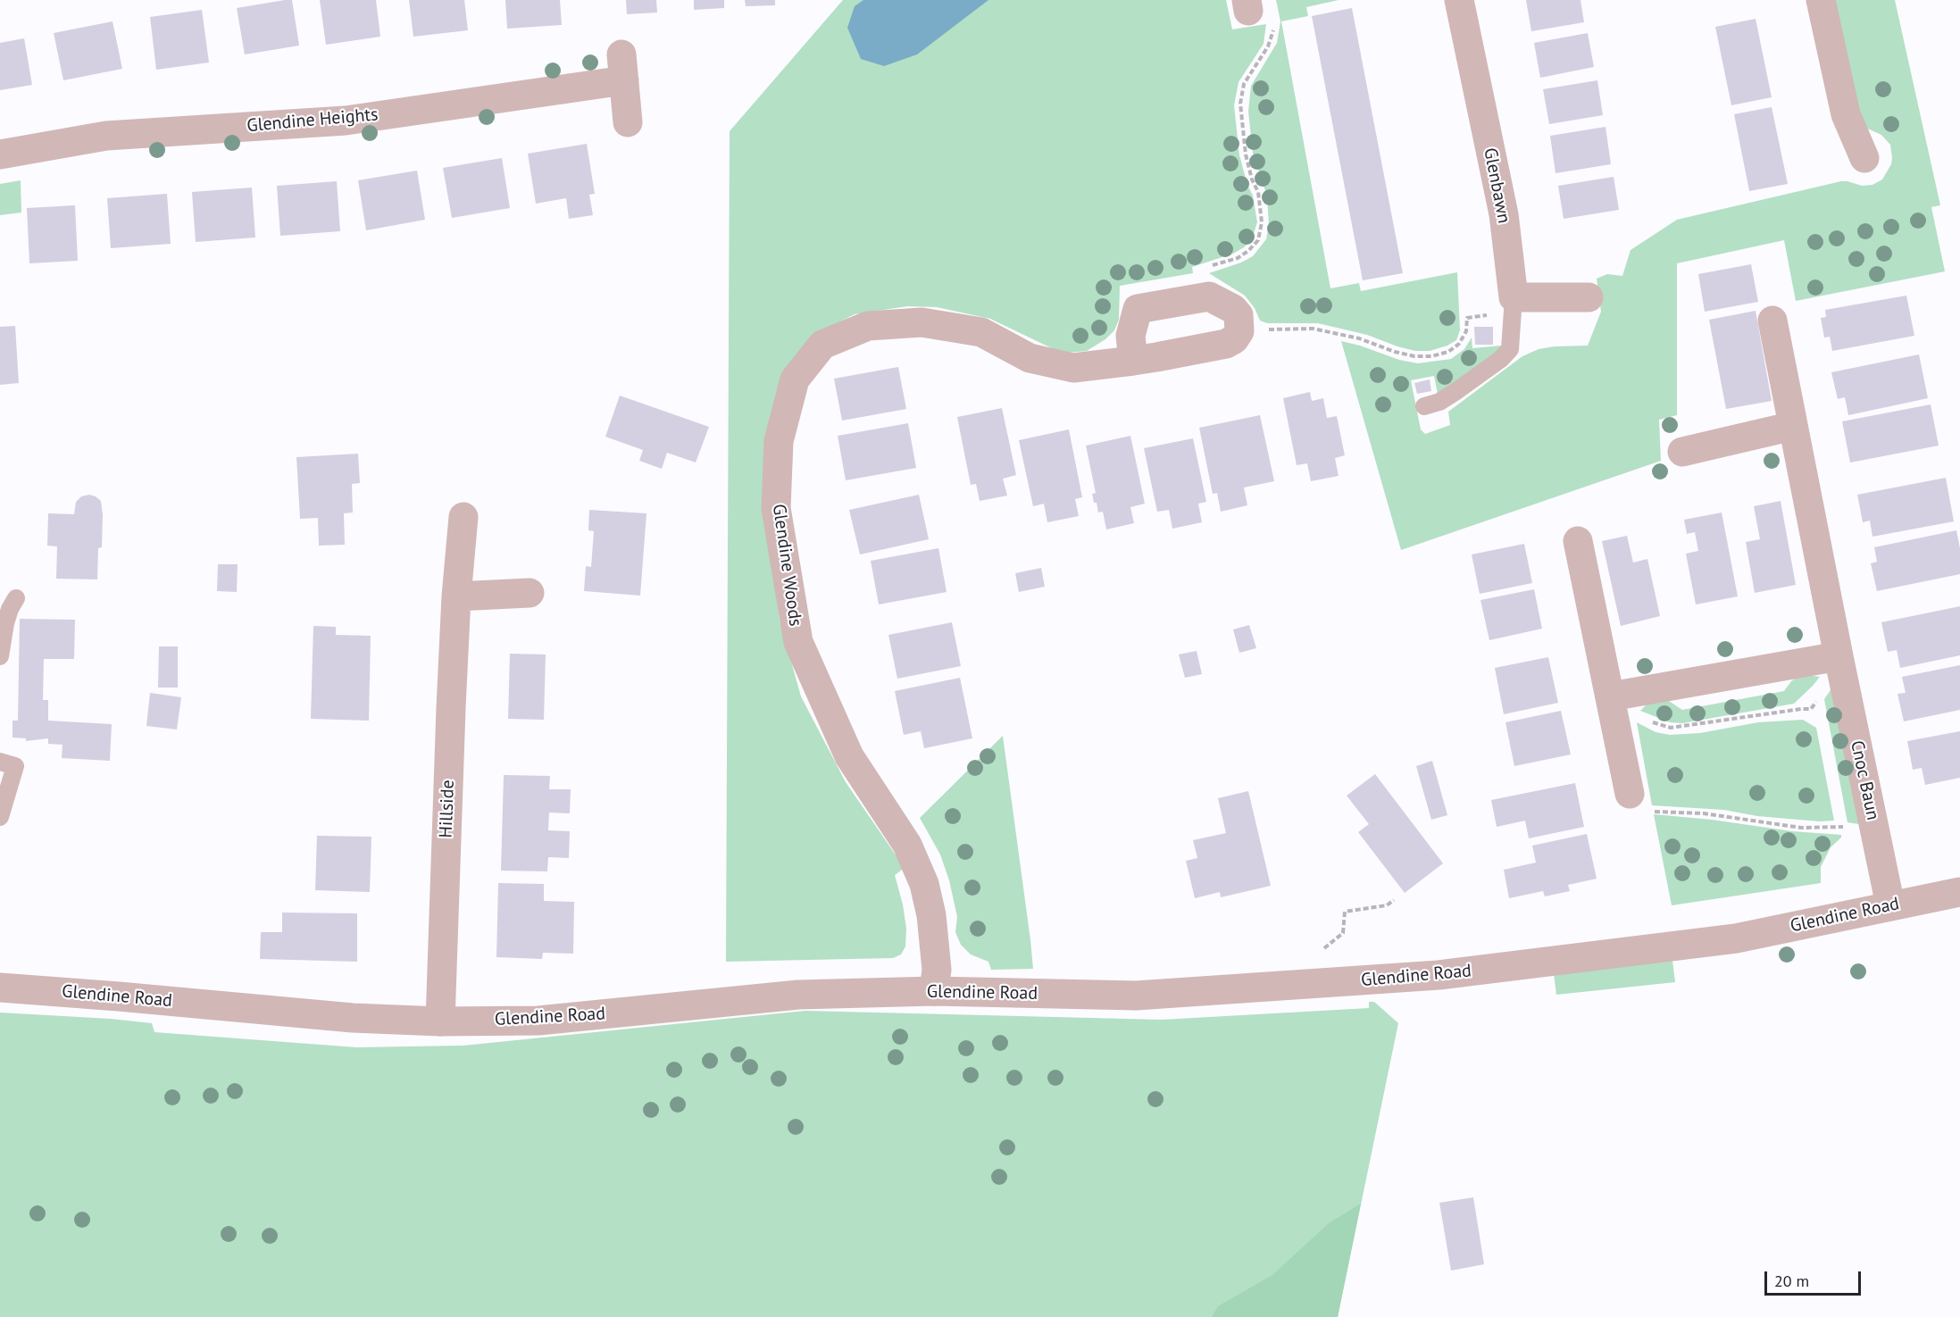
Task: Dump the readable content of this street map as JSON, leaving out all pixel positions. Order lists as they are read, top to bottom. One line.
{"streets":{"street":["Glendine Heights","Glenbawn","Glendine Woods","Cnoc Baun","Hillside","Glendine Road"]},"crossings":[["Glendine Woods","Glendine Road"],["Cnoc Baun","Glendine Road"],["Hillside","Glendine Road"]],"scale_bar":"20 m"}
